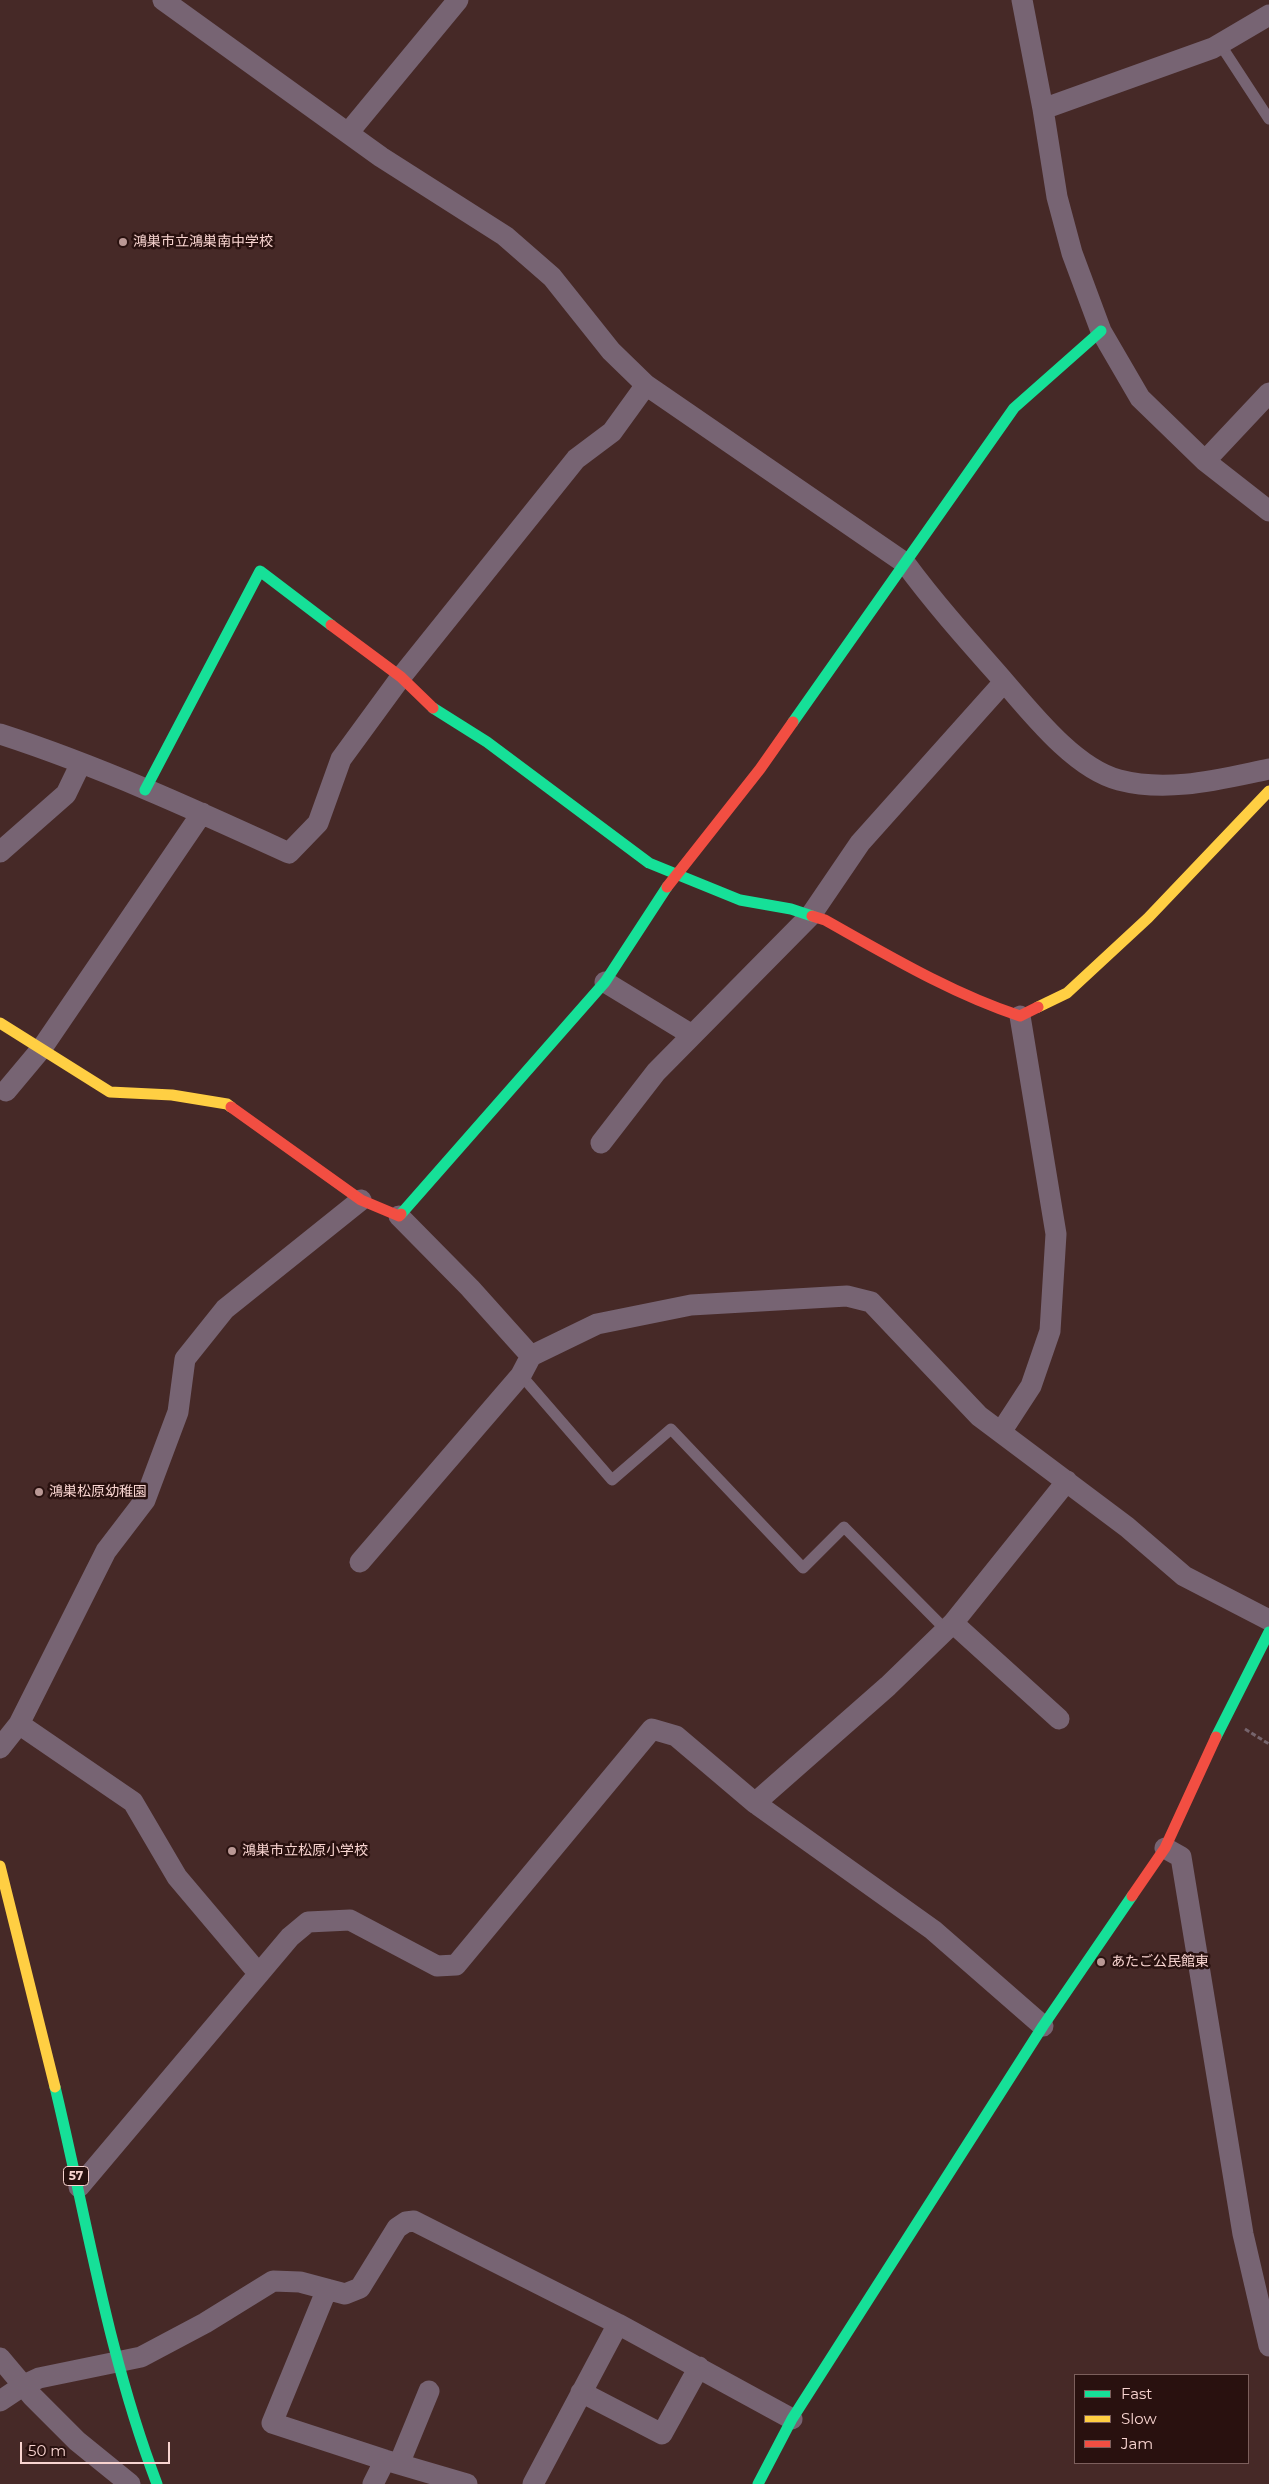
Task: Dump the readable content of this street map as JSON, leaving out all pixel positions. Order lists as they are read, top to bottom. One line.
{"streets":{"street":["57"]},"places":["鴻巣市立鴻巣南中学校","鴻巣松原幼稚園","鴻巣市立松原小学校","あたご公民館東"],"legend":["Fast","Slow","Jam"],"scale_bar":"50 m"}
